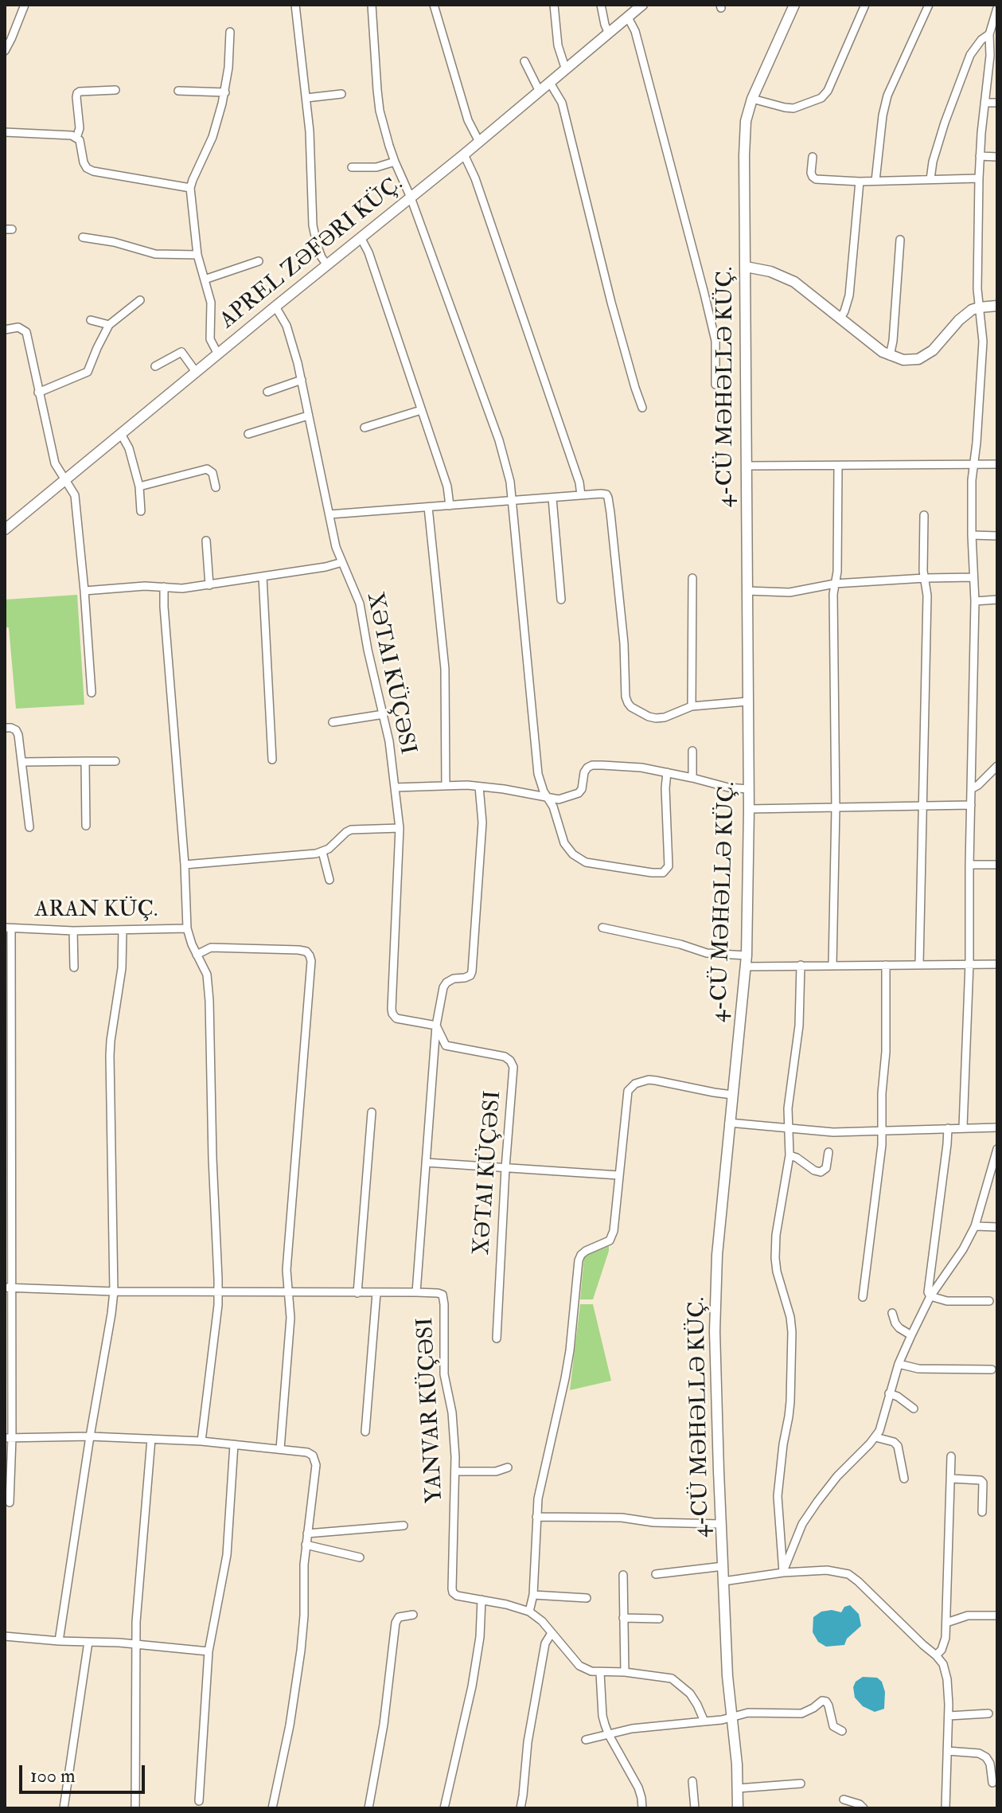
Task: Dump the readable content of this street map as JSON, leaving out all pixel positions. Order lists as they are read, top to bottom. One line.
{"streets":{"street":["APREL ZƏFƏRI KÜÇ.","4-CÜ MƏHƏLLƏ KÜÇ.","XƏTAI KÜÇƏSI","ARAN KÜÇ.","YANVAR KÜÇƏSI"]},"crossings":[["APREL ZƏFƏRI KÜÇ.","XƏTAI KÜÇƏSI"]],"scale_bar":"100 m"}
